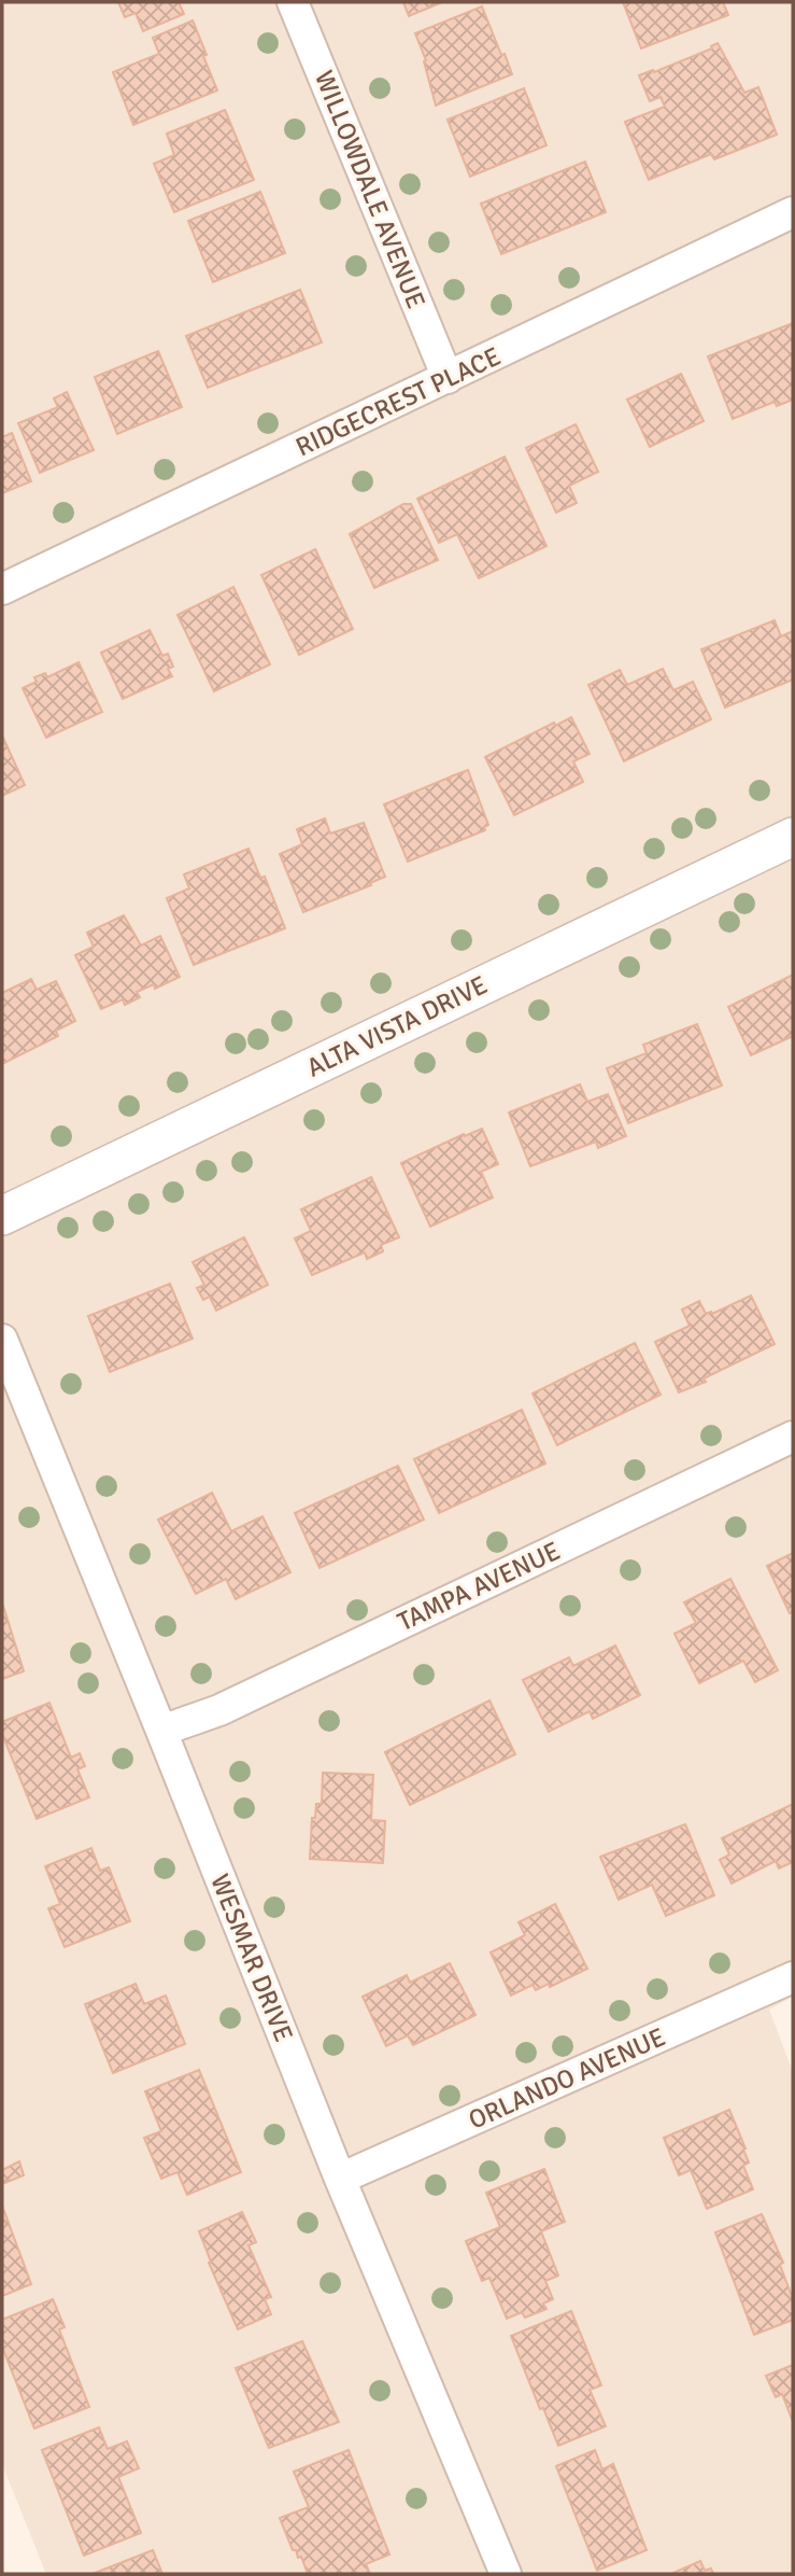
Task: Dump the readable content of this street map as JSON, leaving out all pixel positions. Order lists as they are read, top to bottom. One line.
{"streets":{"street":["WILLOWDALE AVENUE","RIDGECREST PLACE","ALTA VISTA DRIVE","TAMPA AVENUE","WESMAR DRIVE","ORLANDO AVENUE"]},"crossings":[["WILLOWDALE AVENUE","RIDGECREST PLACE"],["TAMPA AVENUE","WESMAR DRIVE"],["WESMAR DRIVE","ORLANDO AVENUE"]]}
